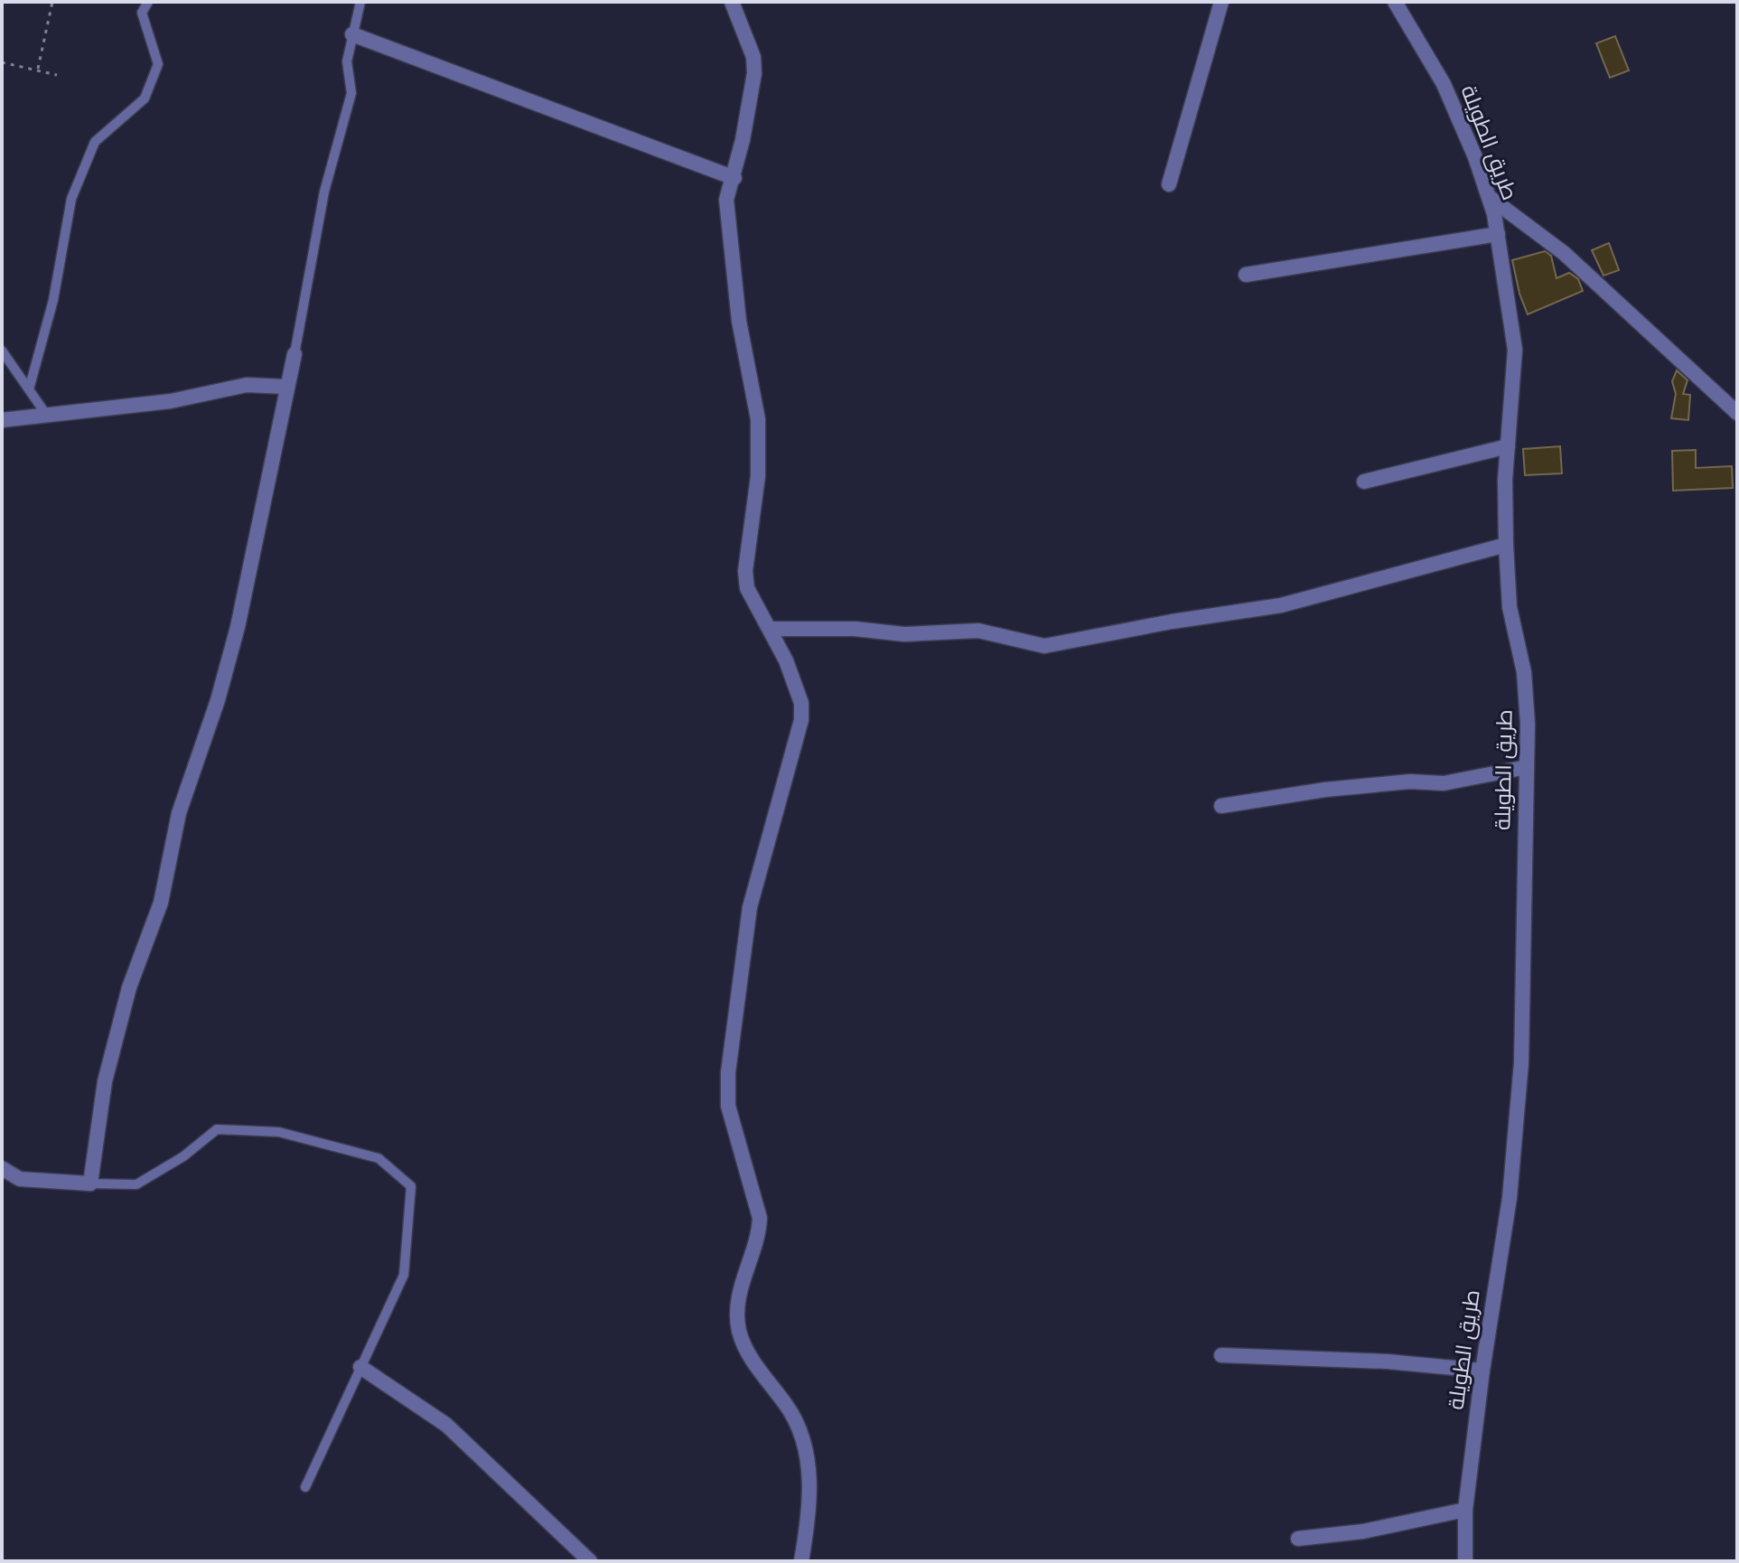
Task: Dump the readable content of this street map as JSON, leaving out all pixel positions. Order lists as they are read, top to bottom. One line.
{"streets":{"street":["طريق الطويلة"]}}
